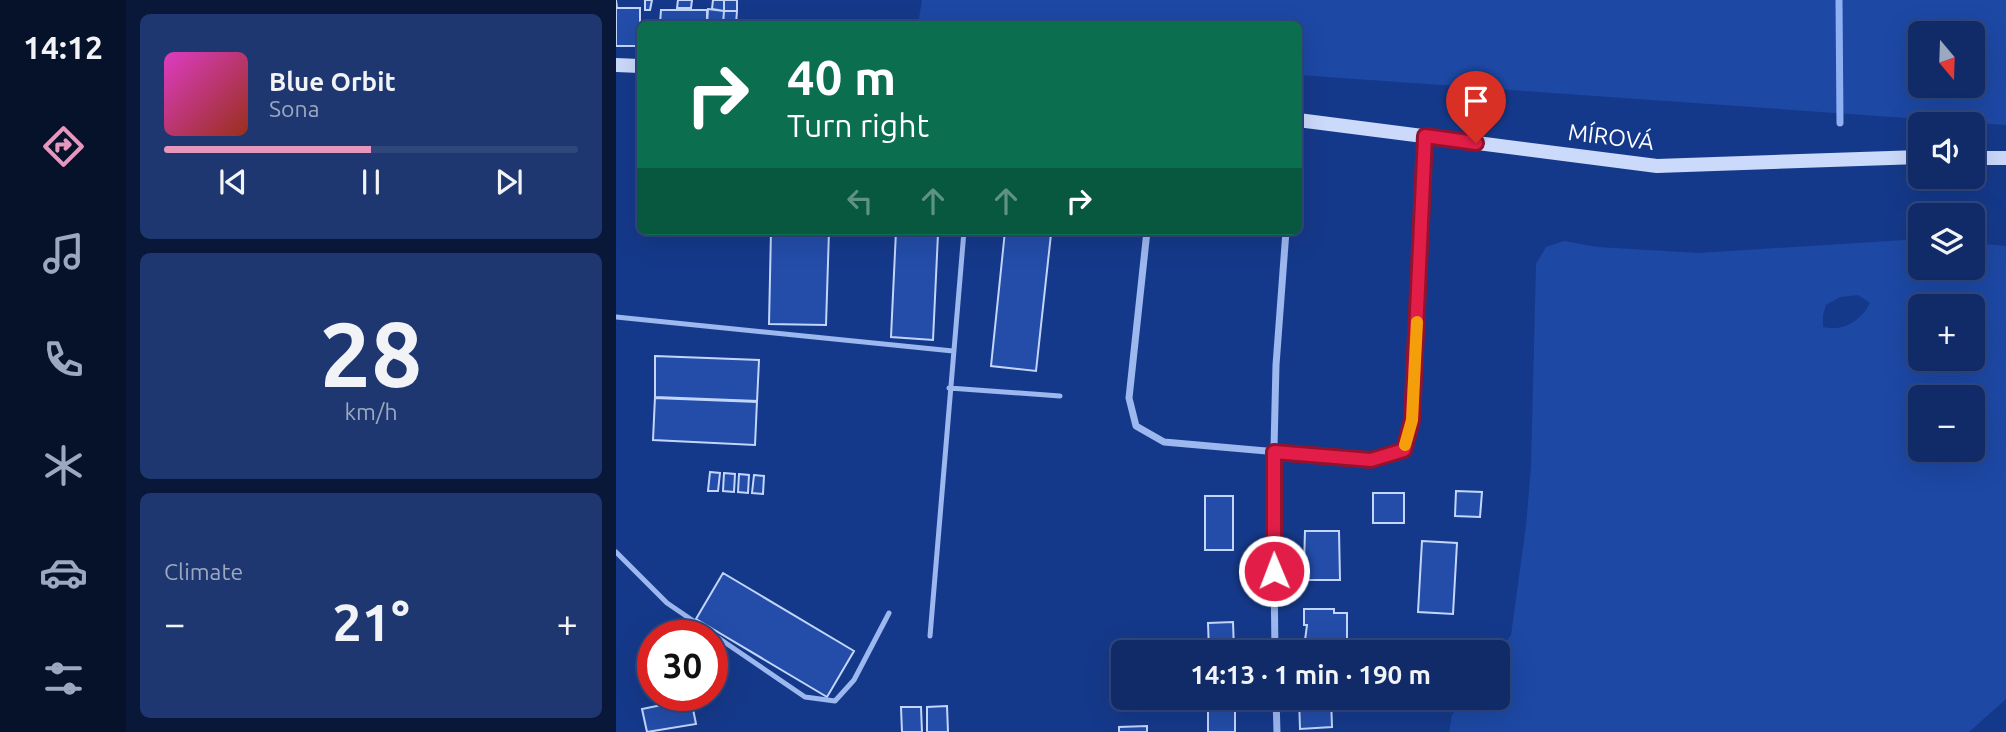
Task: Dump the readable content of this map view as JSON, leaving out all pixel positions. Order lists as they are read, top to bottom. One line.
{"streets":{"street":["MÍROVÁ"]},"north":"bottom","page":{"tabs":"14:12","map_buttons":["+","−"],"turn":["40 m","Turn right"],"song":["Blue Orbit","Sona"],"tile":[["28","km/h"],"Climate"],"heat":["−","21°","+"],"limit":"30","trip":"14:13 · 1 min · 190 m"}}
